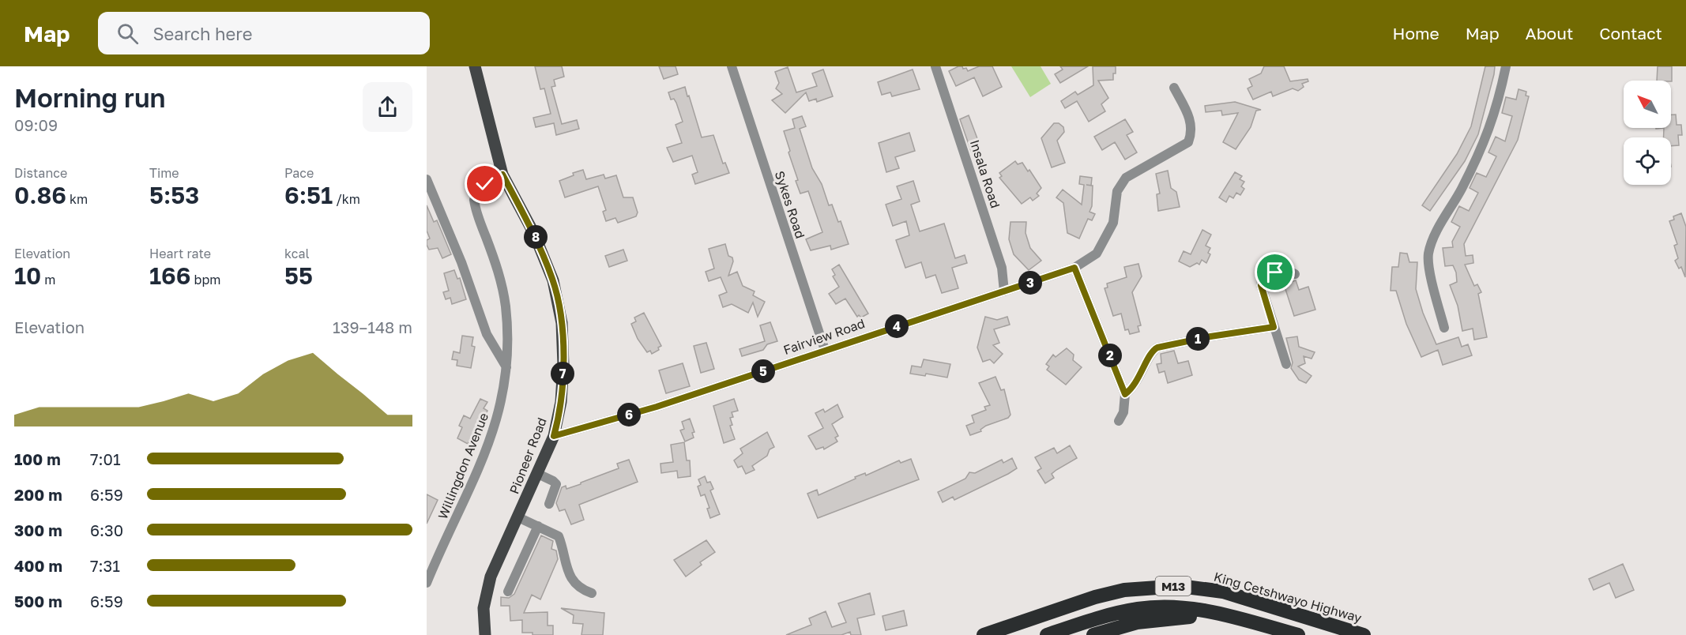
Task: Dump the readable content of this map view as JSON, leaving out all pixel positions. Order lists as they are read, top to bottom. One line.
{"streets":{"highway":["M13","King Cetshwayo Highway"],"main road":["Pioneer Road"],"street":["Insala Road","Sykes Road","Fairview Road","Willingdon Avenue"]},"crossings":[["Insala Road","Fairview Road"],["Sykes Road","Fairview Road"],["Fairview Road","Pioneer Road"],["Pioneer Road","Willingdon Avenue"]],"north":"top left","page":{"header":"Map","search":"Search here","nav":["Home","Map","About","Contact"],"heading":["Morning run","09:09"],"stats":[["Distance","0.86 km"],["Time","5:53"],["Pace","6:51 /km"],["Elevation","10 m"],["Heart rate","166 bpm"],["kcal","55"]],"pins":["8","3","4","1","2","5","7","6"],"chart":["Elevation","139–148 m"],"list":[{"name":"100 m","note":"7:01"},{"name":"200 m","note":"6:59"},{"name":"300 m","note":"6:30"},{"name":"400 m","note":"7:31"},{"name":"500 m","note":"6:59"}]}}
